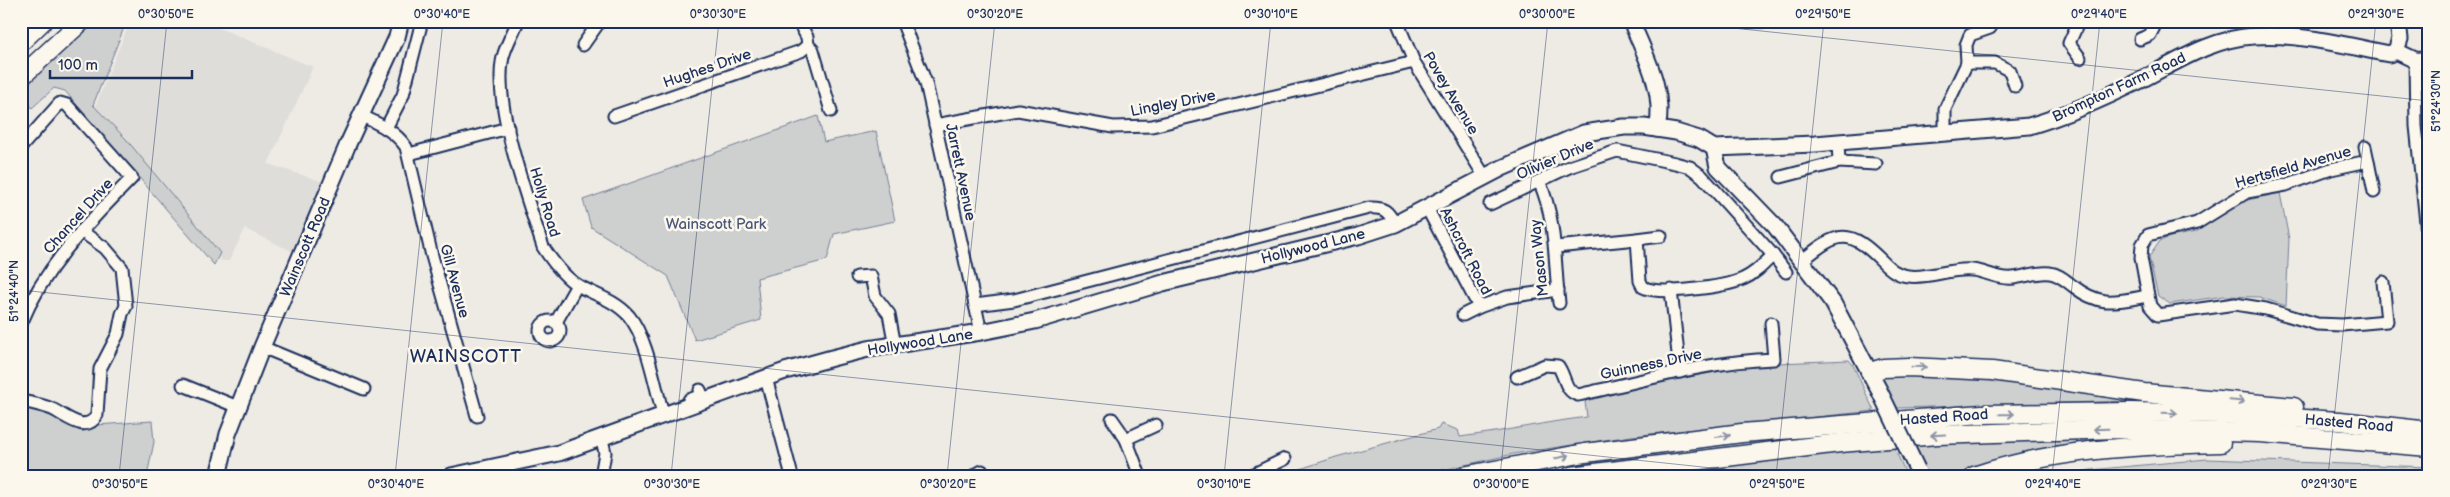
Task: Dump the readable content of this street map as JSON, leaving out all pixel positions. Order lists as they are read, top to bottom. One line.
{"streets":{"main road":["Brompton Farm Road","Hollywood Lane","Wainscott Road","Hasted Road"],"street":["Hughes Drive","Povey Avenue","Lingley Drive","Olivier Drive","Hertsfield Avenue","Jarrett Avenue","Holly Road","Chancel Drive","Ashcroft Road","Mason Way","Gill Avenue","Guinness Drive"]},"crossings":[["Brompton Farm Road","Hollywood Lane"],["Povey Avenue","Lingley Drive"],["Povey Avenue","Hollywood Lane"],["Lingley Drive","Jarrett Avenue"],["Olivier Drive","Mason Way"],["Jarrett Avenue","Hollywood Lane"],["Holly Road","Hollywood Lane"],["Hollywood Lane","Ashcroft Road"],["Wainscott Road","Gill Avenue"],["Ashcroft Road","Mason Way"]],"districts":["WAINSCOTT"],"parks":["Wainscott Park"],"scale_bar":"100 m","coordinates":["0°30'50\"E","0°30'40\"E","0°30'30\"E","0°30'20\"E","0°30'10\"E","0°30'00\"E","0°29'50\"E","0°29'40\"E","0°29'30\"E","51°24'30\"N","51°24'40\"N"]}
